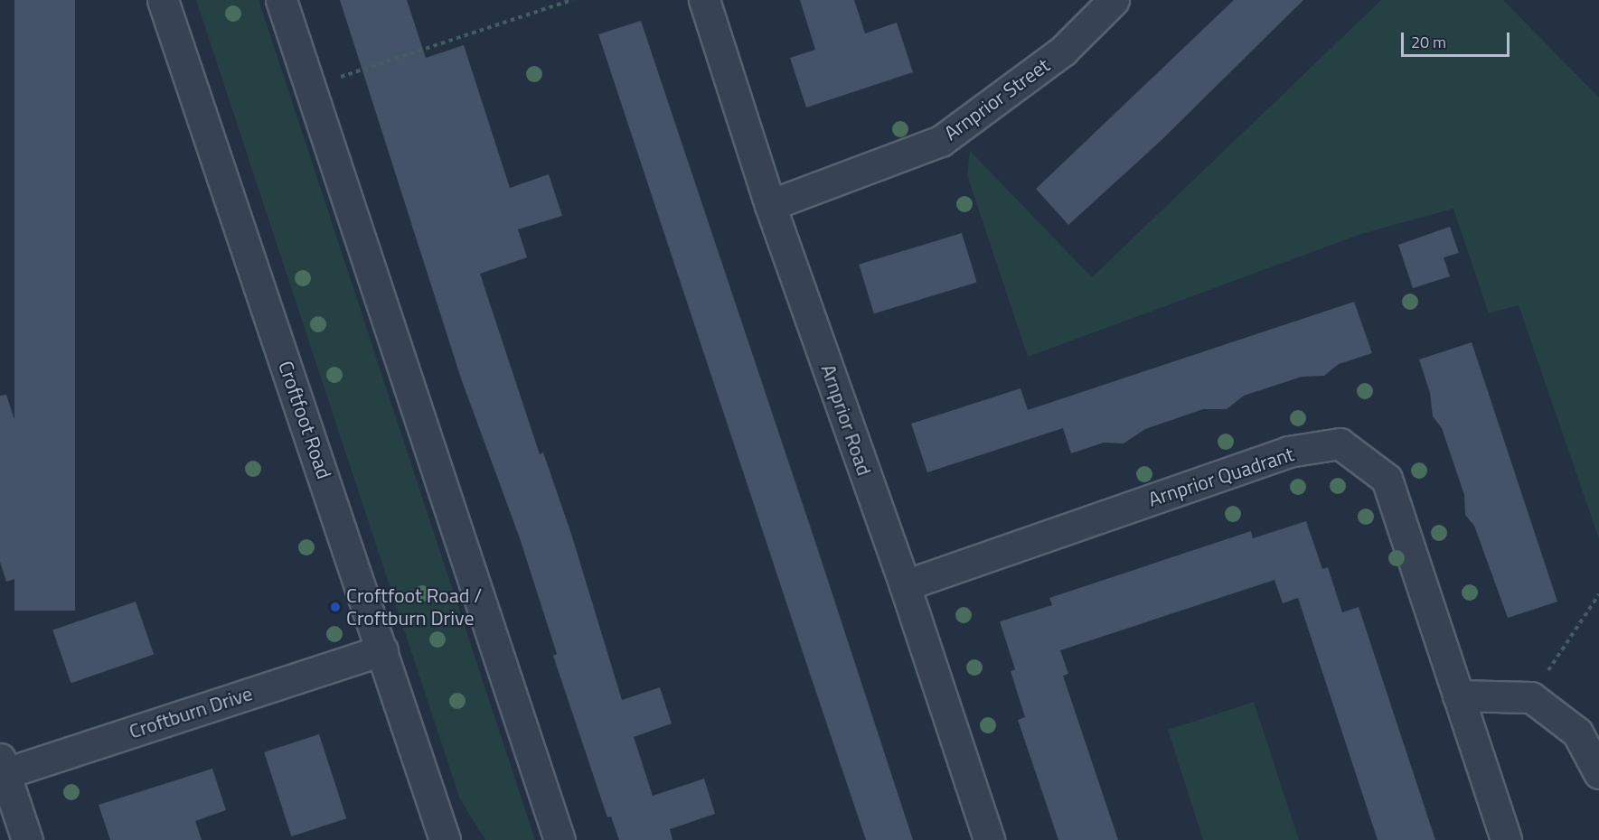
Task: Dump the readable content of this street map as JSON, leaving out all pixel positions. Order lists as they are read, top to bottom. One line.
{"streets":{"street":["Arnprior Street","Croftfoot Road","Arnprior Road","Arnprior Quadrant","Croftburn Drive"]},"crossings":[["Arnprior Street","Arnprior Road"],["Croftfoot Road","Croftburn Drive"],["Arnprior Road","Arnprior Quadrant"]],"places":["Croftfoot Road / Croftburn Drive"],"scale_bar":"20 m"}
